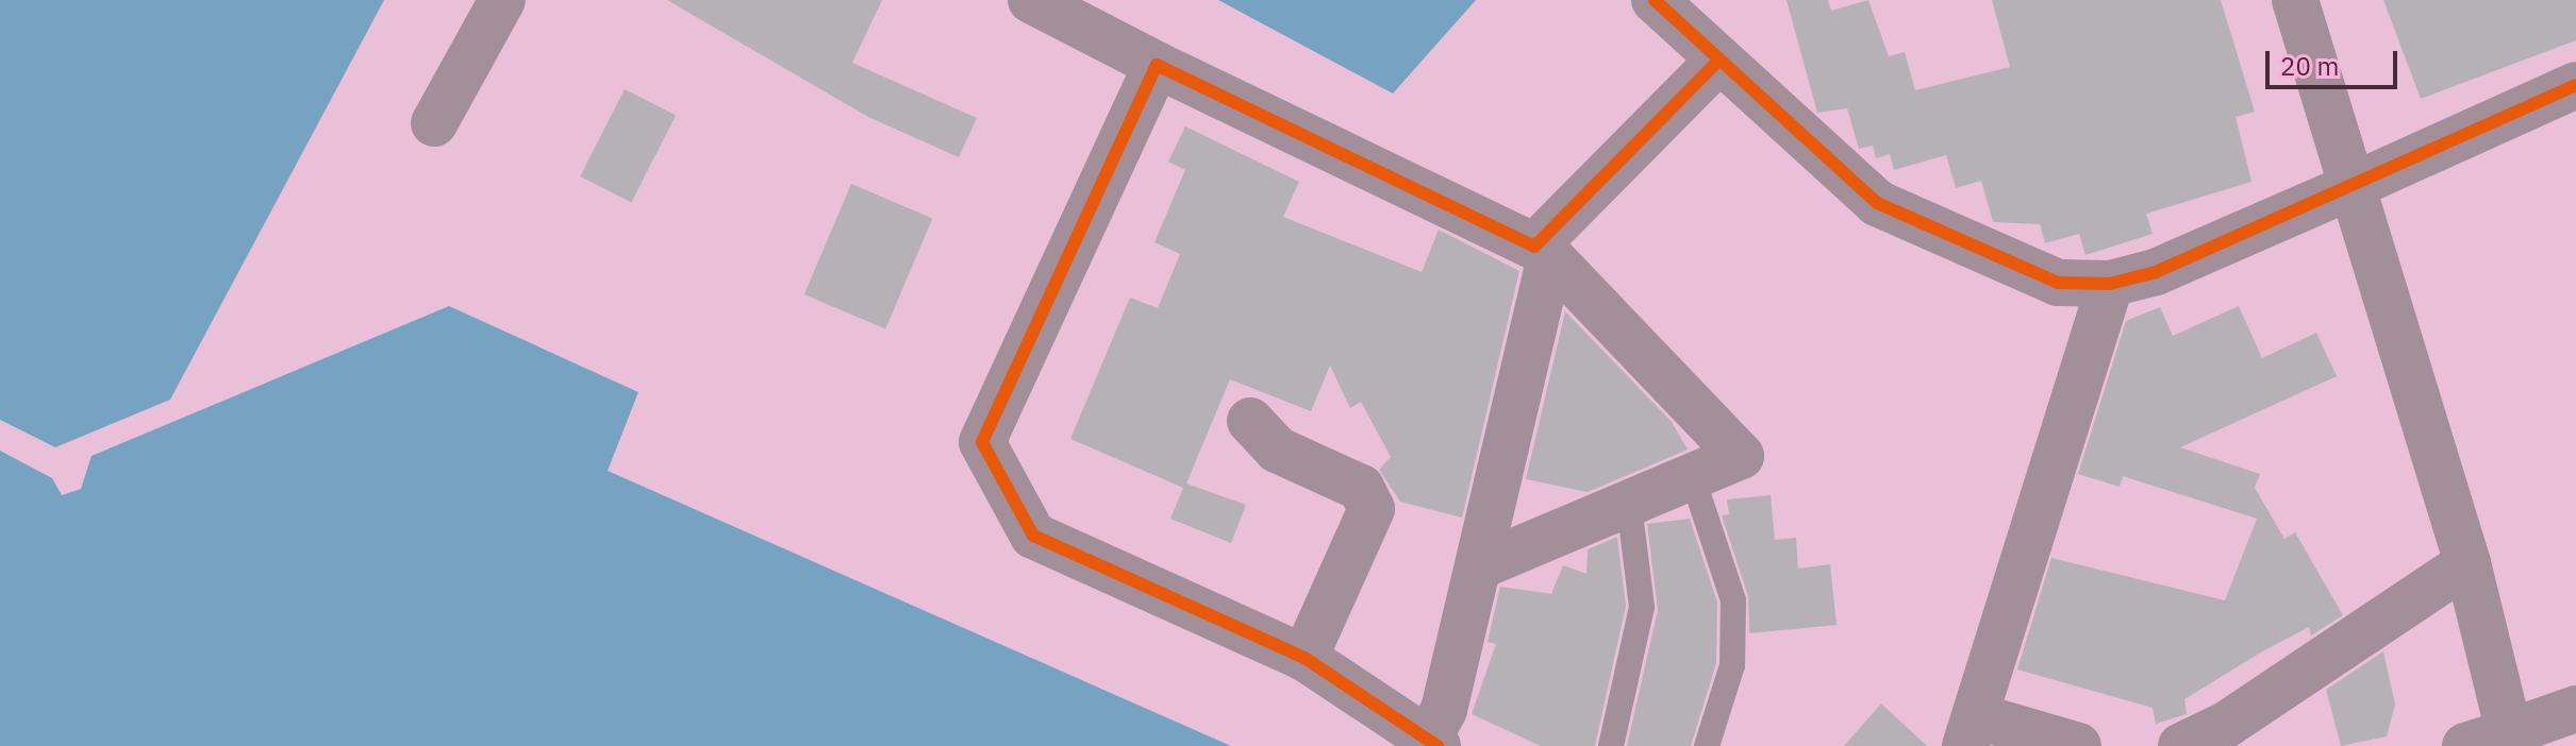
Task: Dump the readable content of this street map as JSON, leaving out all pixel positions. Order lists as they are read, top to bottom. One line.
{"scale_bar":"20 m"}
